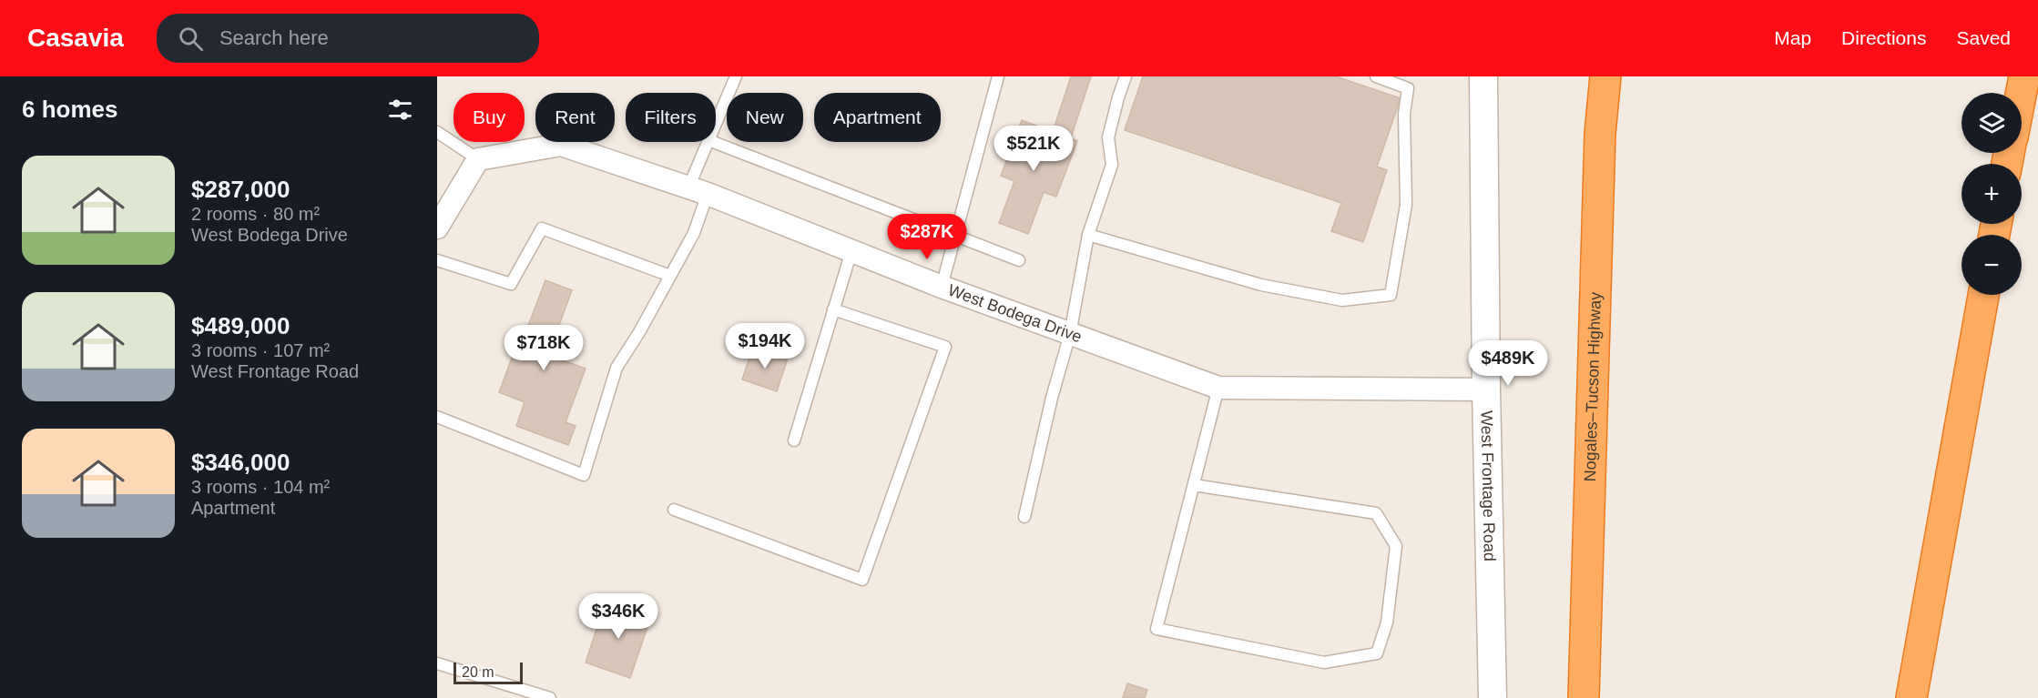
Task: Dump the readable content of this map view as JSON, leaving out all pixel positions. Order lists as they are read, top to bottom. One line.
{"streets":{"highway":["Nogales–Tucson Highway"],"street":["West Bodega Drive","West Frontage Road"]},"crossings":[["West Bodega Drive","West Frontage Road"]],"scale_bar":"20 m","page":{"header":"Casavia","search":"Search here","nav":["Map","Directions","Saved"],"heading":"6 homes","map_buttons":["+","−"],"chip":["Buy","Rent","Filters","New","Apartment"],"price":["$521K","$287K","$194K","$718K","$489K","$346K"],"list":[{"name":"$287,000","note":"2 rooms · 80 m² · West Bodega Drive"},{"name":"$489,000","note":"3 rooms · 107 m² · West Frontage Road"},{"name":"$346,000","note":"3 rooms · 104 m² · Apartment"}],"scale":"20 m"}}
